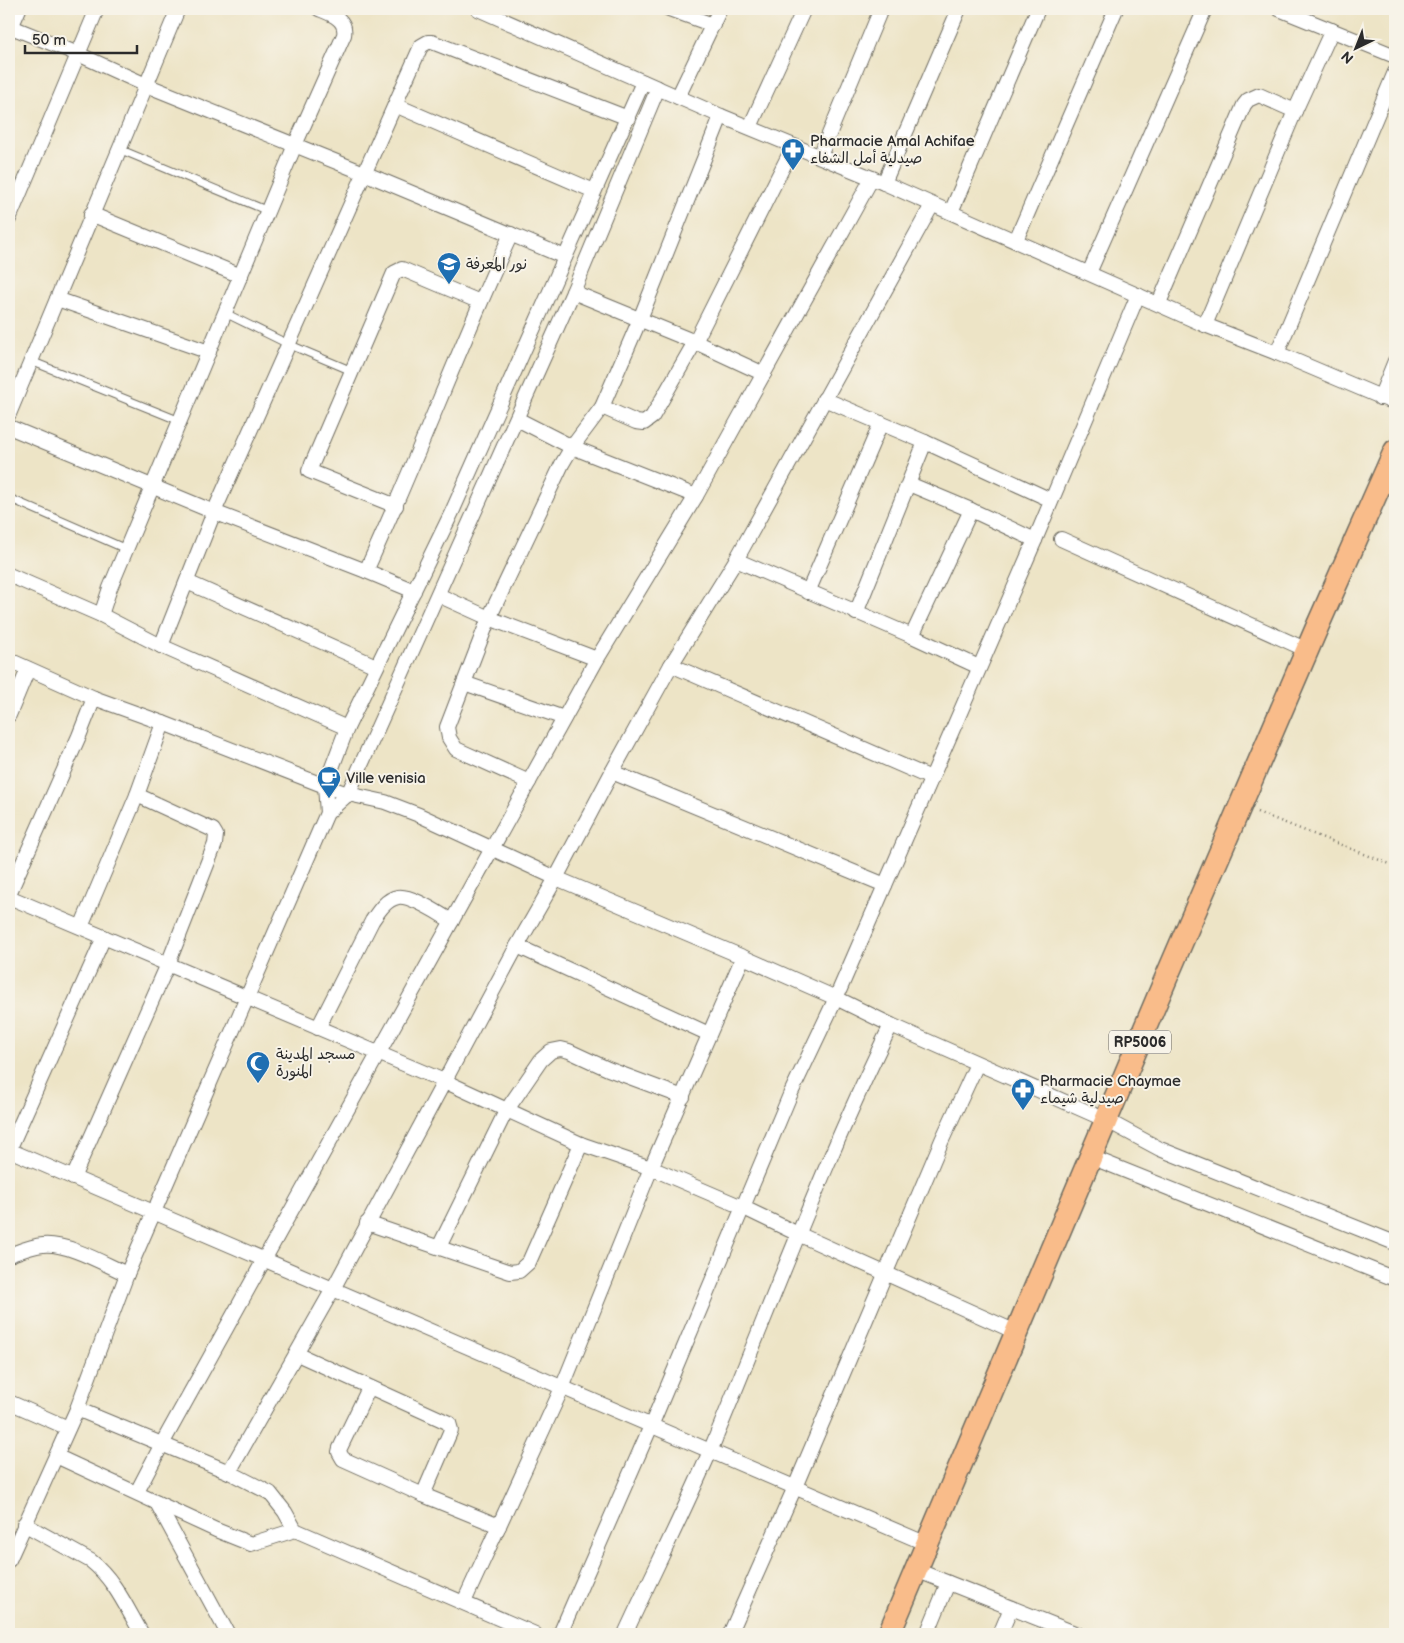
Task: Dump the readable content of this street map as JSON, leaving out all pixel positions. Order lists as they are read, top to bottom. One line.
{"streets":{"main road":["RP5006"]},"places":{"pharmacy":["Pharmacie Amal Achifae صيدلية أمل الشفاء","Pharmacie Chaymae صيدلية شيماء"],"school or university":["نور المعرفة"],"cafe":["Ville venisia"],"mosque":["مسجد المدينة المنورة"]},"scale_bar":"50 m","north":"bottom left"}
